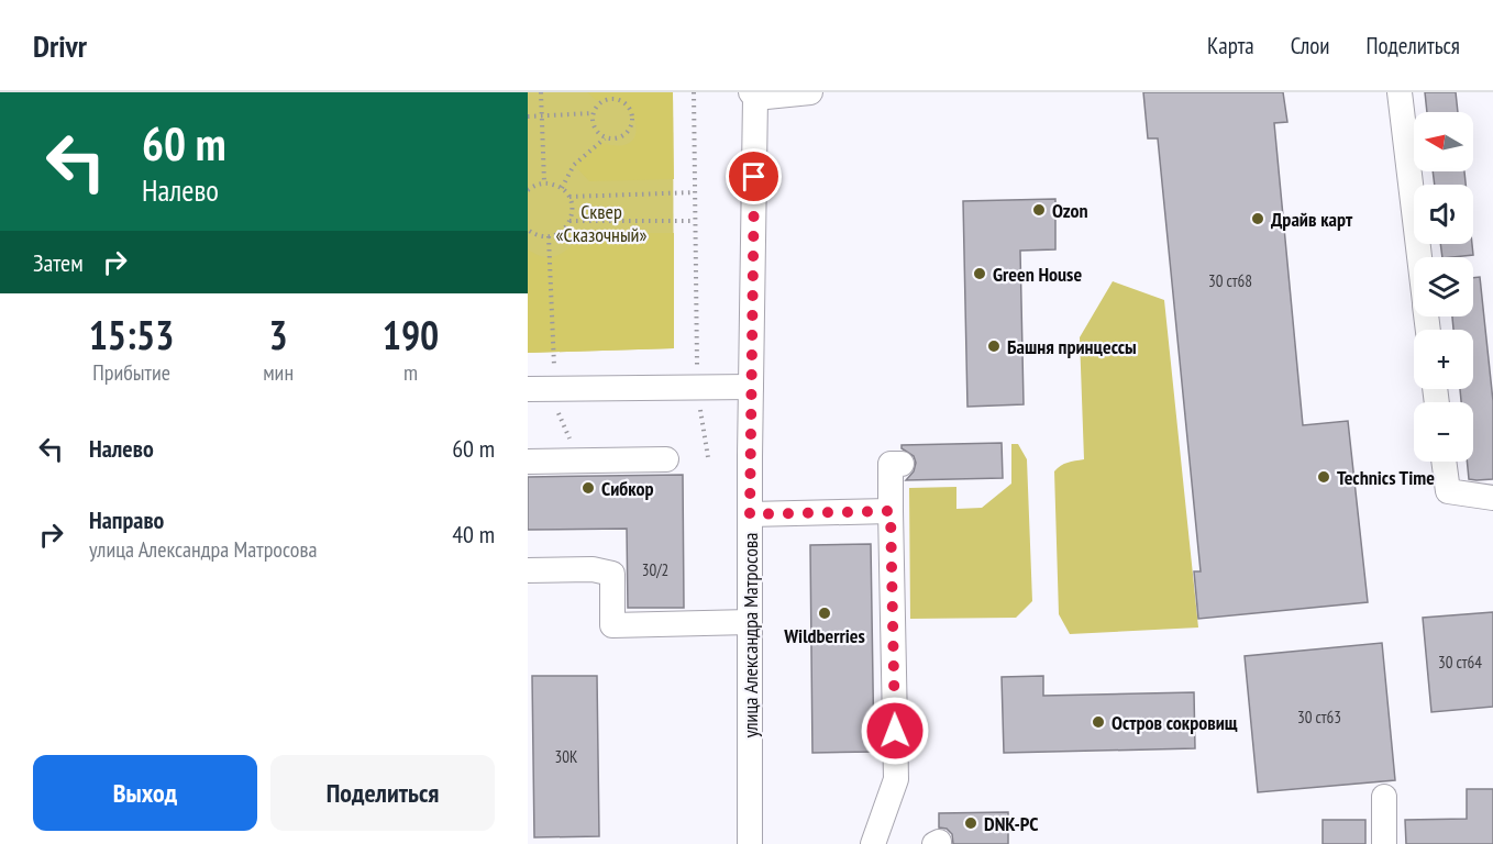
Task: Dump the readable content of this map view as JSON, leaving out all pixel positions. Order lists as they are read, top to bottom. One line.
{"streets":{"street":["улица Александра Матросова"]},"parks":["Сквер «Сказочный»"],"places":["Ozon","Драйв карт","Green House","Башня принцессы","Technics Time","Сибкор","Wildberries","Остров сокровищ","DNK-PC"],"house_numbers":["30 ст68","30/2","30 ст64","30 ст63","30К"],"north":"left","page":{"header":"Drivr","nav":["Карта","Слои","Поделиться"],"turn":["60 m","Налево"],"map_buttons":["+","−"],"then":"Затем","eta":["15:53","Прибытие","3","мин","190","m"],"list":[{"name":"Налево","value":"60 m"},{"name":"Направо","note":"улица Александра Матросова","value":"40 m"}],"buttons":["Выход","Поделиться"]}}
